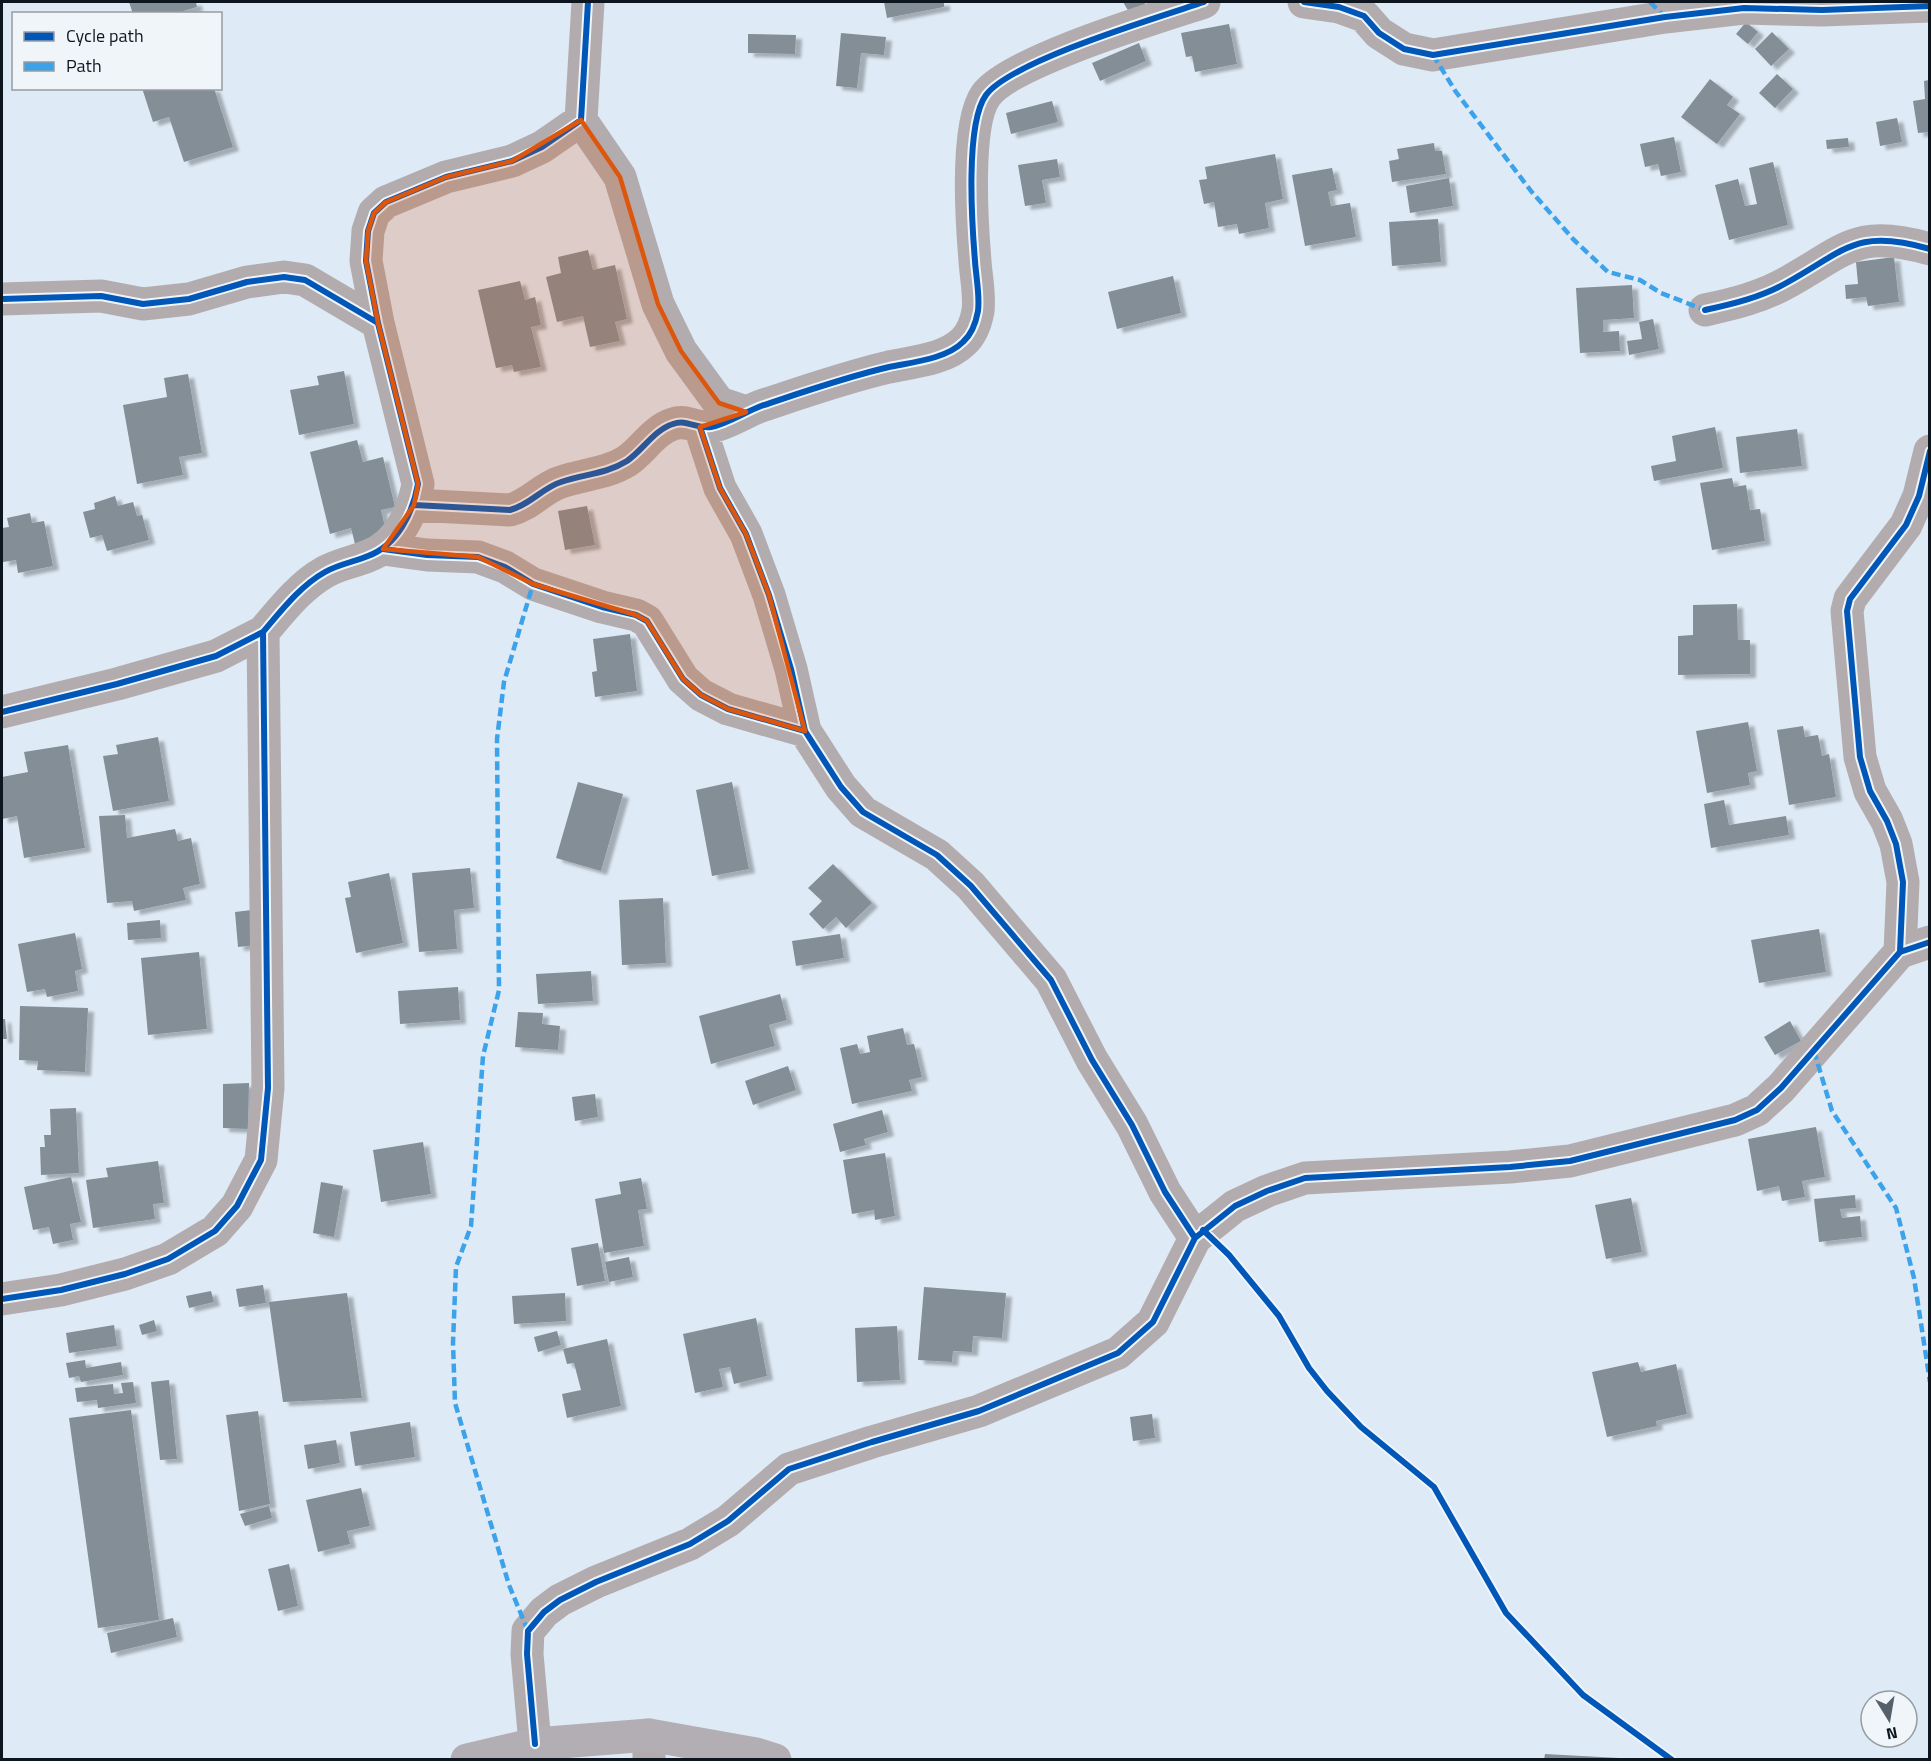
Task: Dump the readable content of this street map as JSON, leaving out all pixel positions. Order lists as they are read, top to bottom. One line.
{"legend":["Cycle path","Path"],"north":"bottom"}
